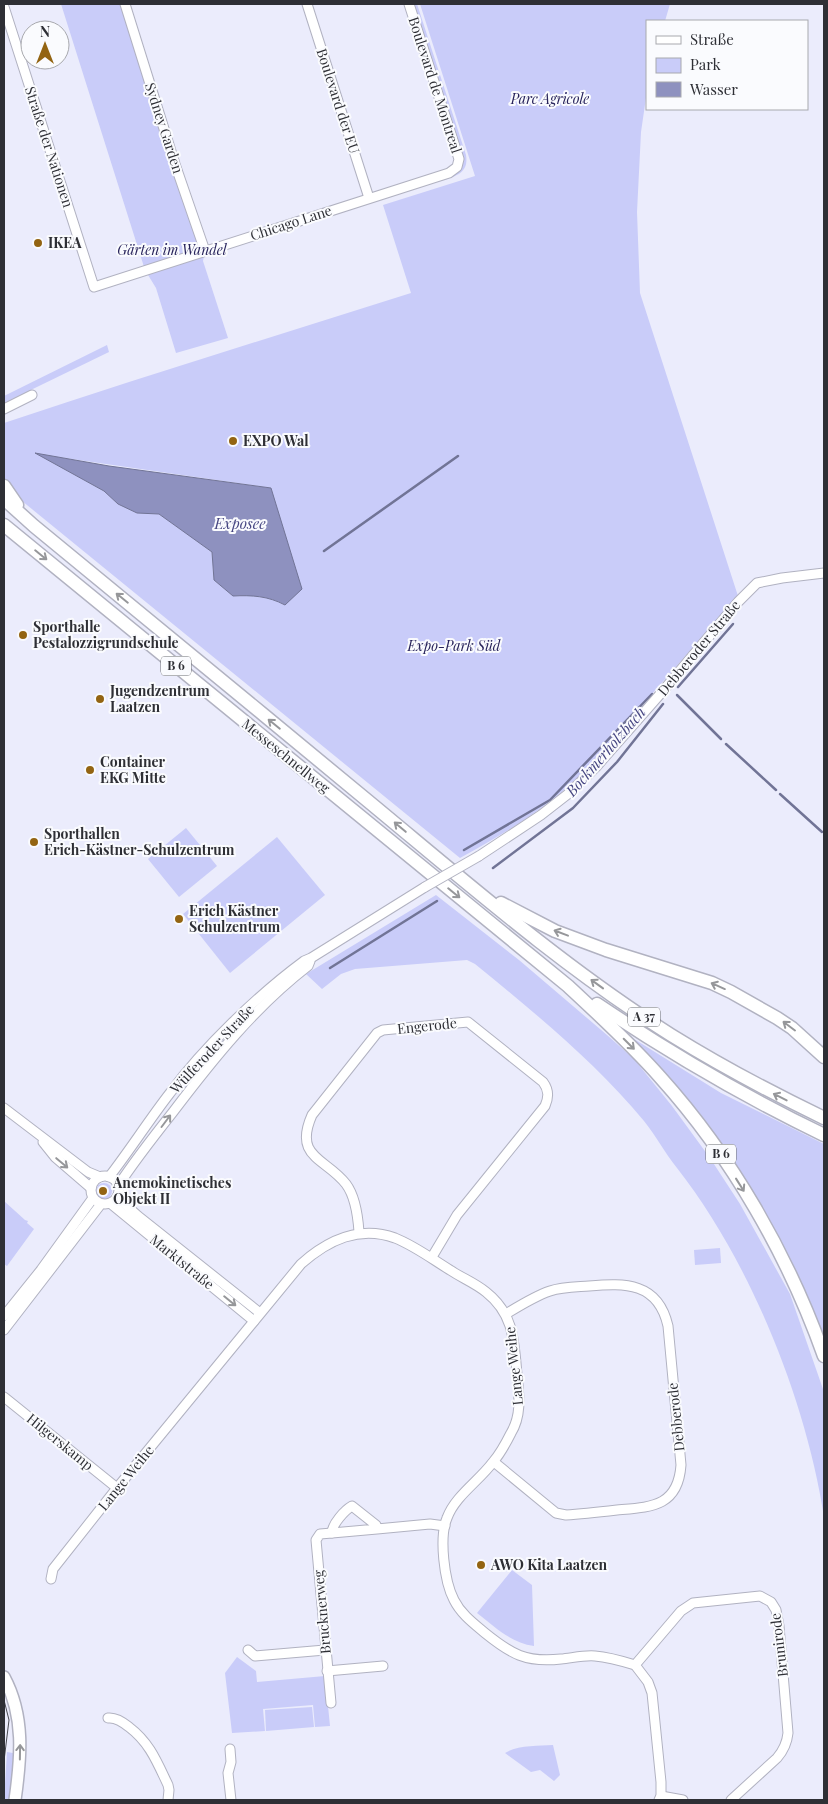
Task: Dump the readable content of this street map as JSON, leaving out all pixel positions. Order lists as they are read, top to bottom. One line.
{"streets":{"highway":["B 6","Messeschnellweg","A 37"],"street":["Boulevard de Montreal","Boulevard der EU","Sydney Garden","Straße der Nationen","Chicago Lane","Debberoder Straße","Engerode","Wülferoder Straße","Marktstraße","Lange Weihe","Debberode","Hilgerskamp","Brucknerweg","Brunirode"]},"crossings":[["Boulevard de Montreal","Chicago Lane"],["Boulevard der EU","Chicago Lane"],["Sydney Garden","Chicago Lane"],["Straße der Nationen","Chicago Lane"],["Debberoder Straße","Wülferoder Straße"],["B 6","Messeschnellweg"],["B 6","A 37"],["Messeschnellweg","A 37"],["Engerode","Lange Weihe"],["Wülferoder Straße","Marktstraße"],["Marktstraße","Lange Weihe"],["Lange Weihe","Debberode"],["Lange Weihe","Hilgerskamp"],["Lange Weihe","Brunirode"]],"water":["Exposee","Bockmerholzbach"],"parks":["Parc Agricole","Gärten im Wandel","Expo-Park Süd"],"places":["IKEA","EXPO Wal","Sporthalle Pestalozzigrundschule","Jugendzentrum Laatzen","Container EKG Mitte","Sporthallen Erich-Kästner-Schulzentrum","Erich Kästner Schulzentrum","Anemokinetisches Objekt II","AWO Kita Laatzen"],"legend":["Straße","Park","Wasser"],"north":"top"}
